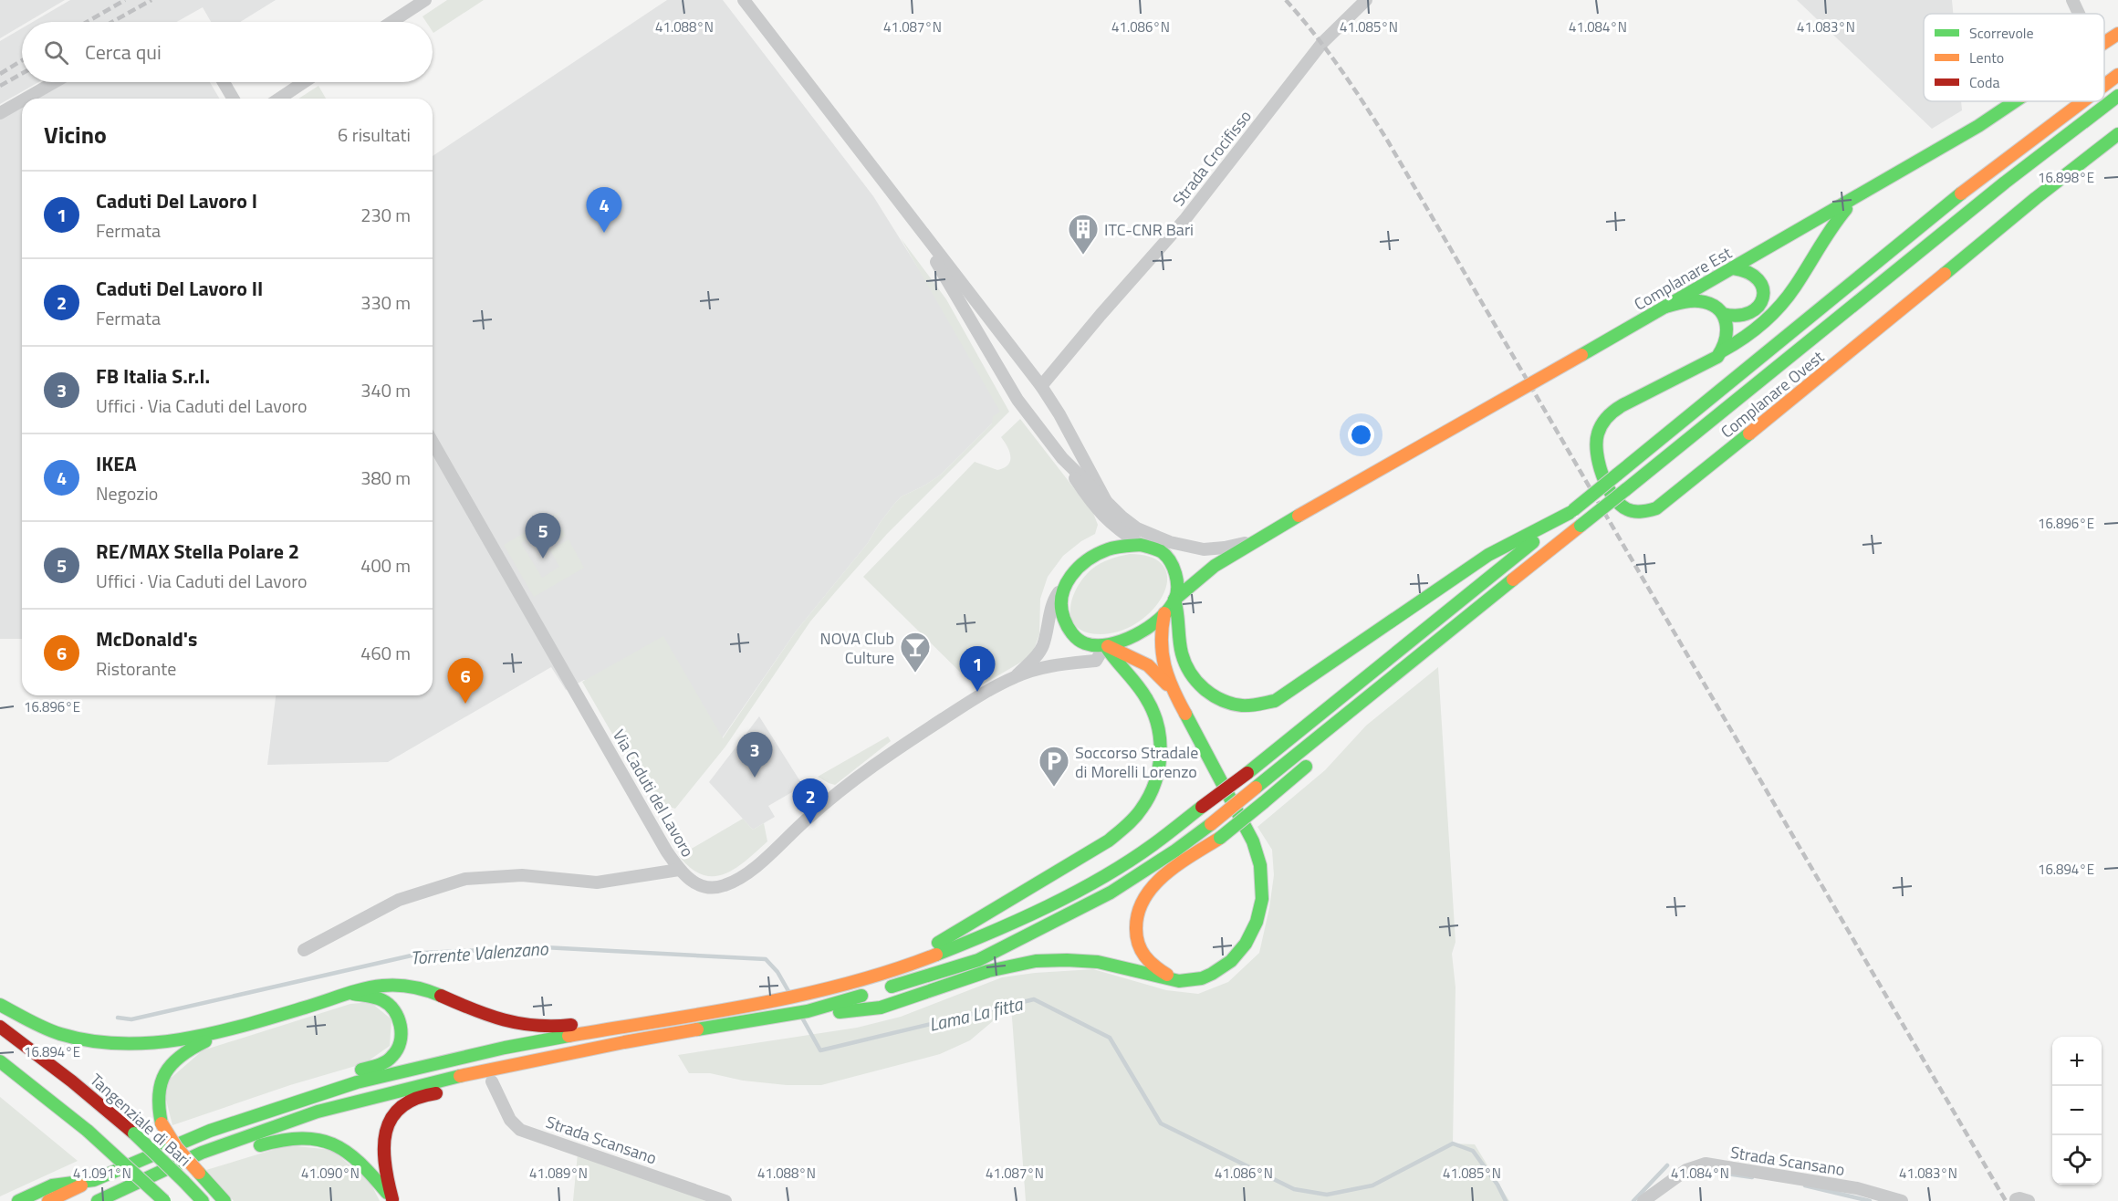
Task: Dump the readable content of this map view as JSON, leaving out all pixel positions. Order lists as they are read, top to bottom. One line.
{"streets":{"main road":["Complanare Est","Complanare Ovest","Tangenziale di Bari"],"street":["Strada Crocifisso","Via Caduti del Lavoro","Strada Scansano"]},"crossings":[["Complanare Est","Complanare Ovest"]],"water":["Torrente Valenzano","Lama La fitta"],"places":{"building":["ITC-CNR Bari"],"bar":["NOVA Club Culture"],"parking":["Soccorso Stradale di Morelli Lorenzo"]},"legend":["Scorrevole","Lento","Coda"],"page":{"search":"Cerca qui","heading":["Vicino","6 risultati"],"list":[{"mark":"1","name":"Caduti Del Lavoro I","note":"Fermata","value":"230 m"},{"mark":"2","name":"Caduti Del Lavoro II","note":"Fermata","value":"330 m"},{"mark":"3","name":"FB Italia S.r.l.","note":"Uffici · Via Caduti del Lavoro","value":"340 m"},{"mark":"4","name":"IKEA","note":"Negozio","value":"380 m"},{"mark":"5","name":"RE/MAX Stella Polare 2","note":"Uffici · Via Caduti del Lavoro","value":"400 m"},{"mark":"6","name":"McDonald's","note":"Ristorante","value":"460 m"}],"pins":["4","5","1","6","3","2"],"map_buttons":["+","−"]},"coordinates":["41.088°N","41.087°N","41.086°N","41.085°N","41.084°N","41.083°N","16.898°E","16.896°E","16.894°E","41.091°N","41.090°N","41.089°N"]}
